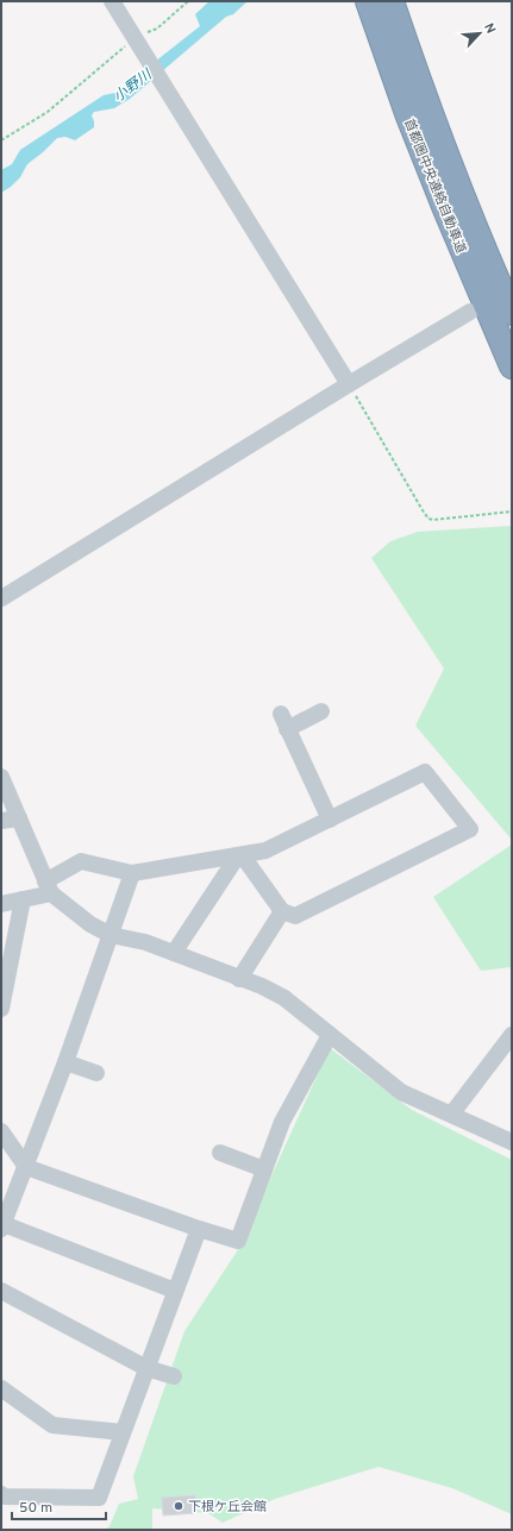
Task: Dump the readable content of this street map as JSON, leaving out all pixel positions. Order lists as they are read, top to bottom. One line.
{"streets":{"highway":["首都圏中央連絡自動車道"]},"water":["小野川"],"places":["下根ケ丘会館"],"scale_bar":"50 m","north":"top right"}
